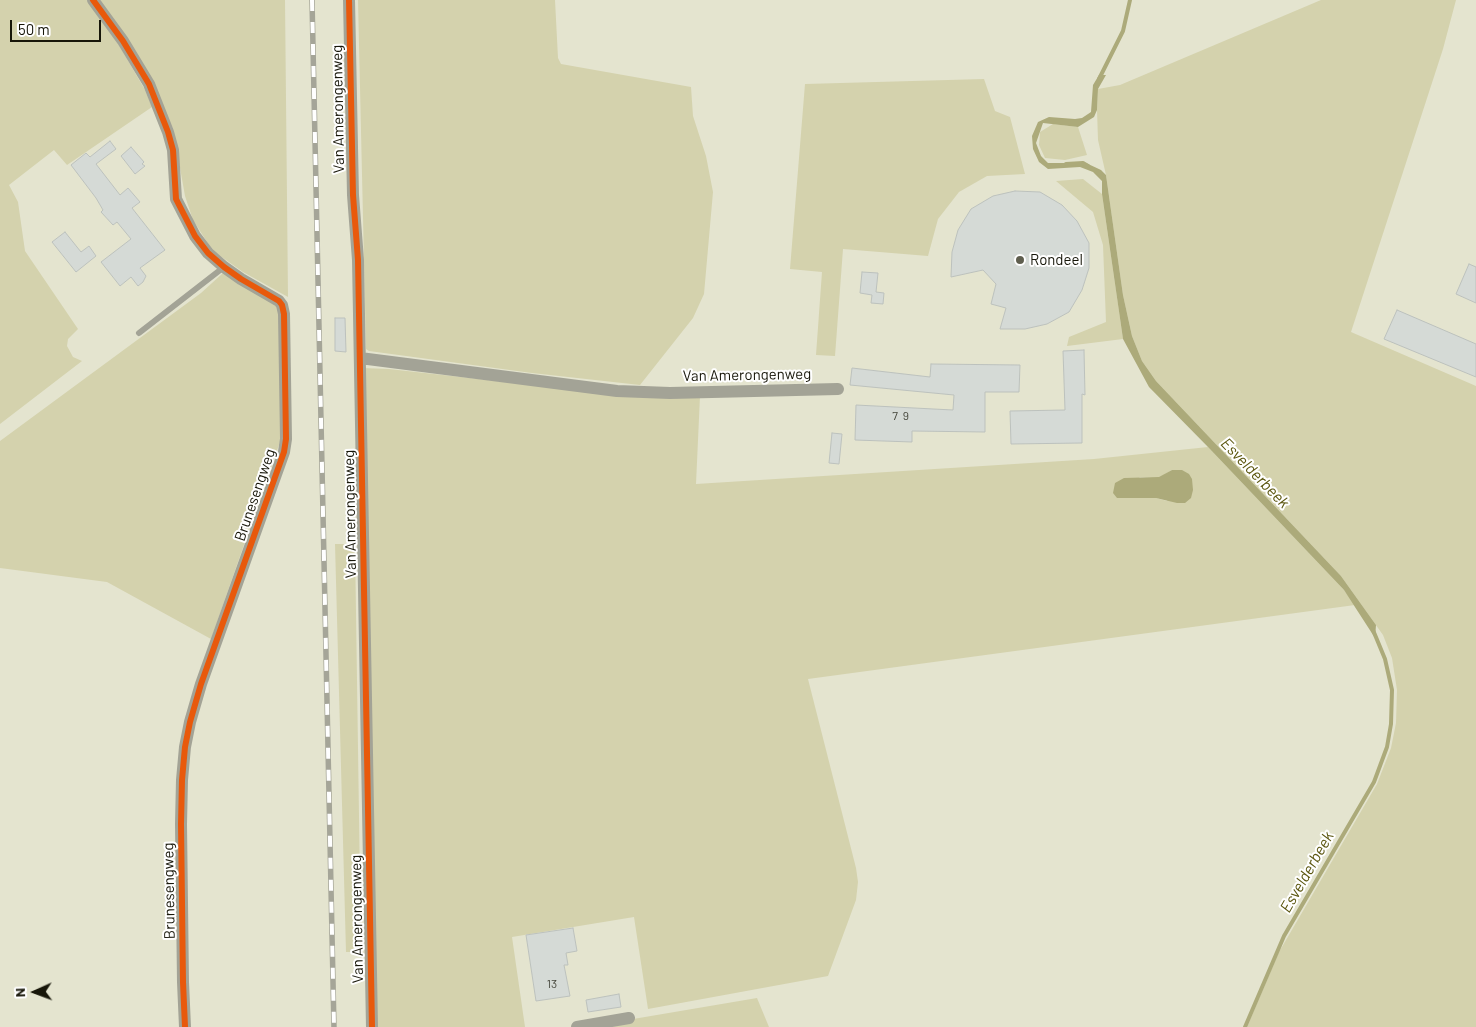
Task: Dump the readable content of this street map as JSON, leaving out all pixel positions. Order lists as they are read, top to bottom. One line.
{"streets":{"street":["Van Amerongenweg","Brunesengweg"]},"water":["Esvelderbeek"],"places":["Rondeel"],"house_numbers":["7","9","13"],"scale_bar":"50 m","north":"left"}
